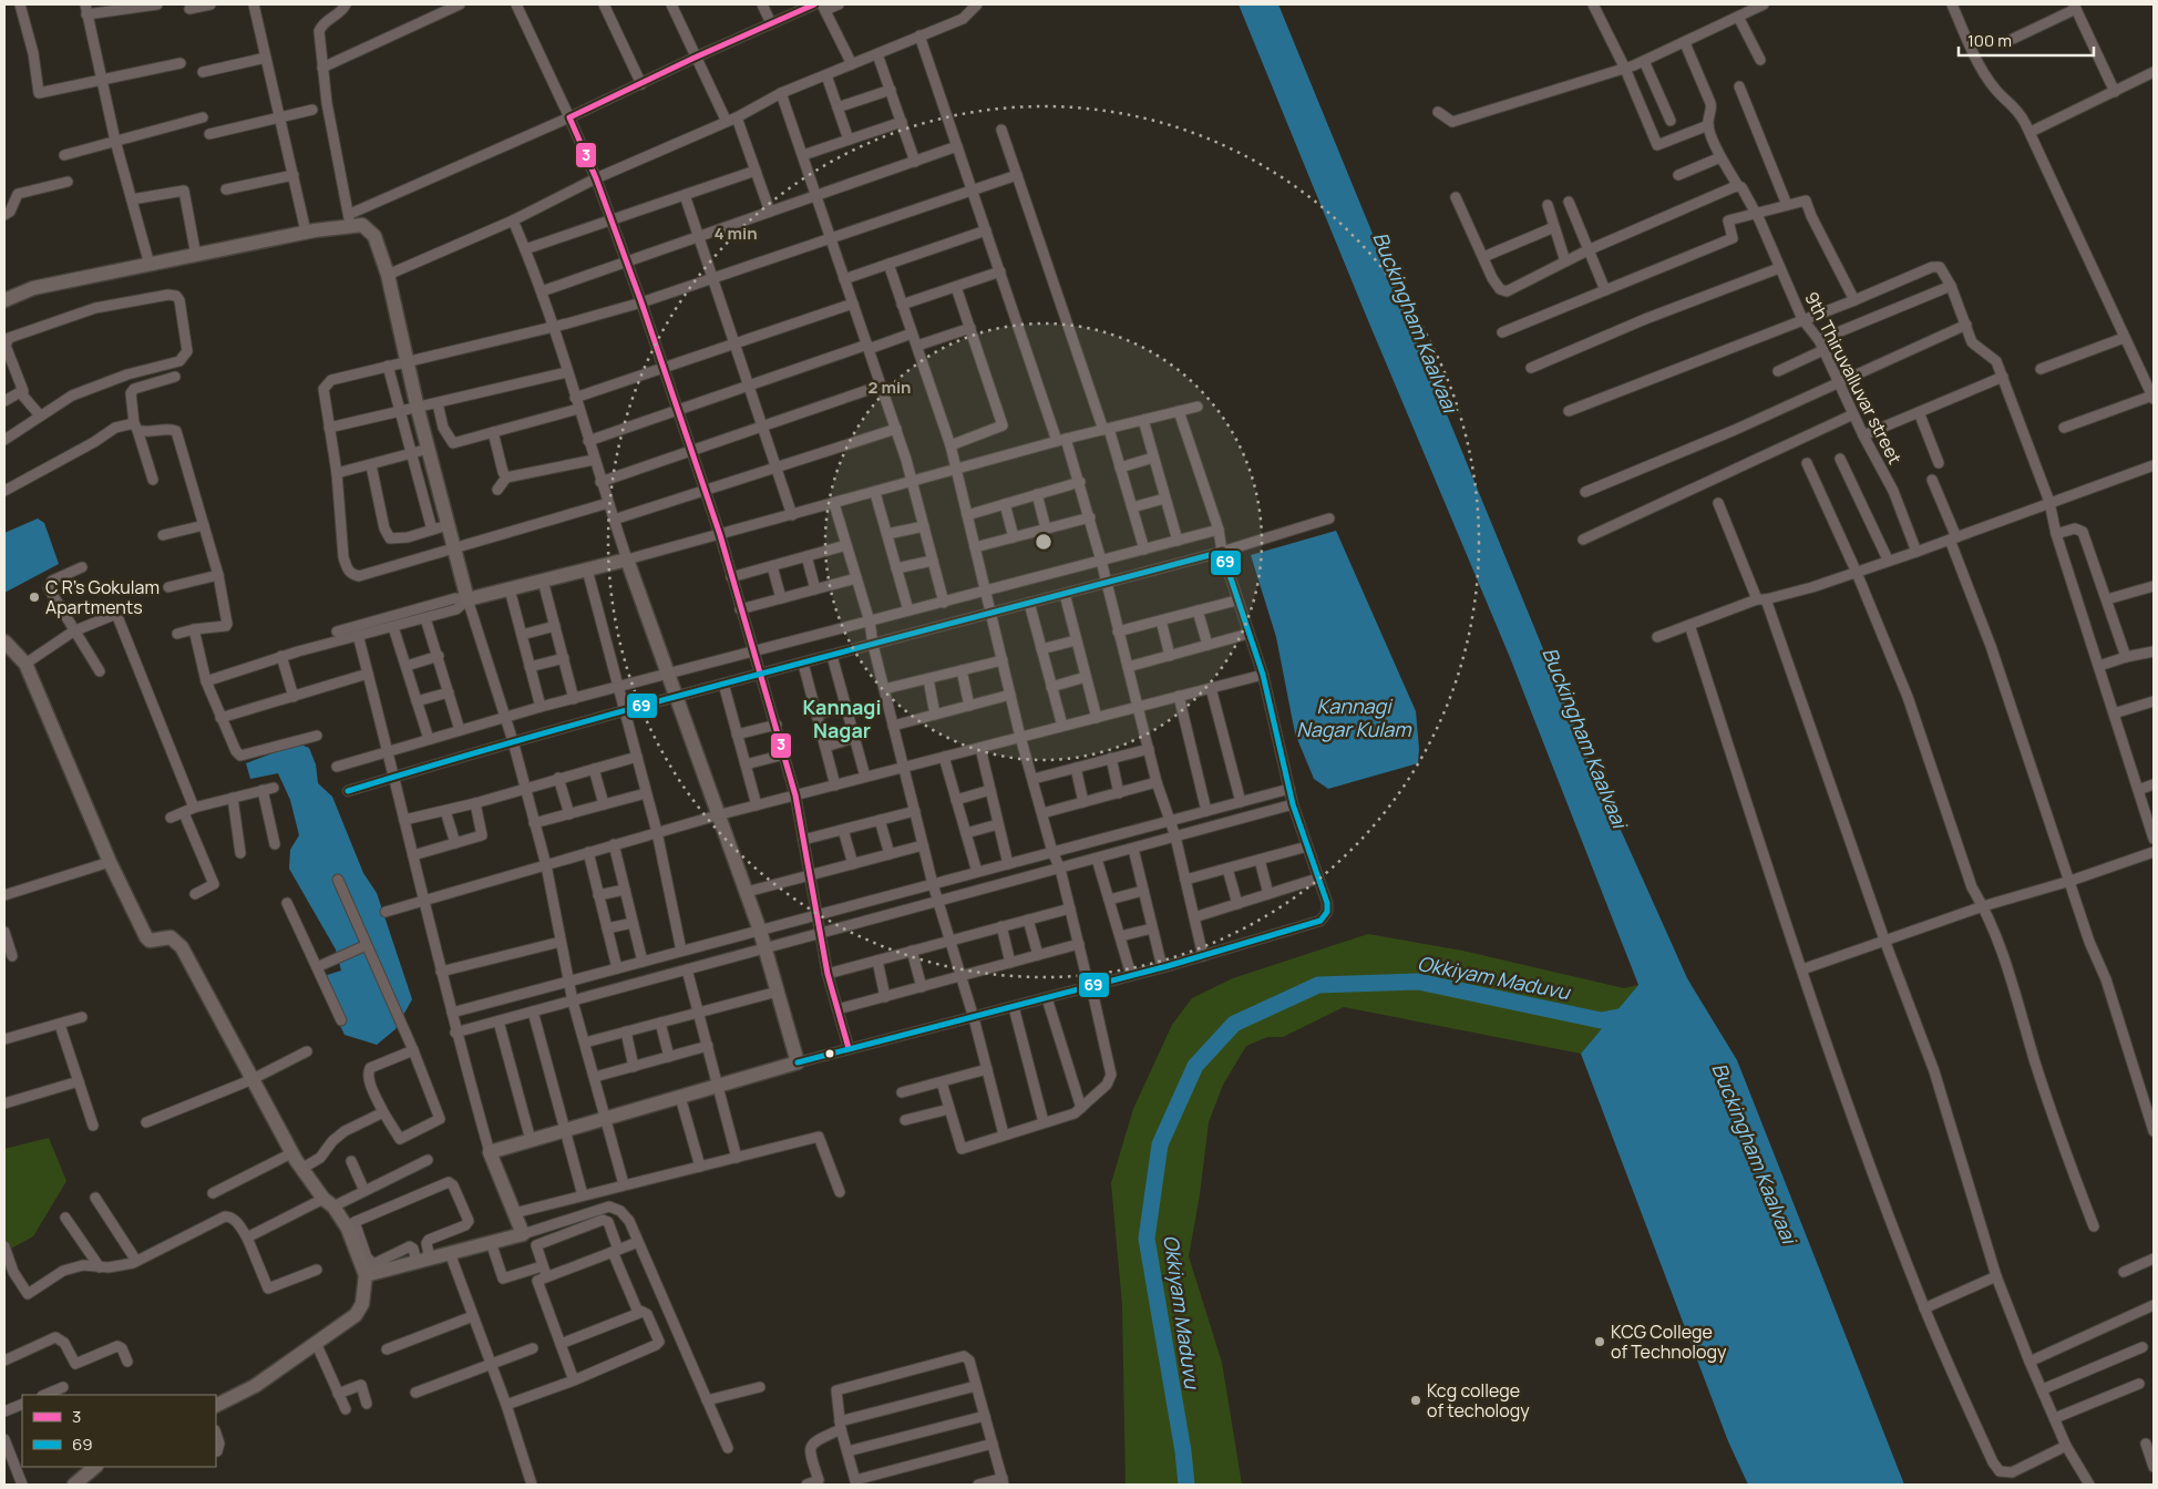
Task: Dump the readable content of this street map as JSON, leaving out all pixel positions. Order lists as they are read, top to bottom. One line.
{"streets":{"street":["9th Thiruvalluvar street"]},"districts":["Kannagi Nagar"],"water":["Buckingham Kaalvaai","Kannagi Nagar Kulam","Okkiyam Maduvu"],"places":["C R's Gokulam Apartments","KCG College of Technology","Kcg college of techology"],"lines":["transit line 3","transit line 69"],"legend":["3","69"],"scale_bar":"100 m","rings":["4 min","2 min"]}
